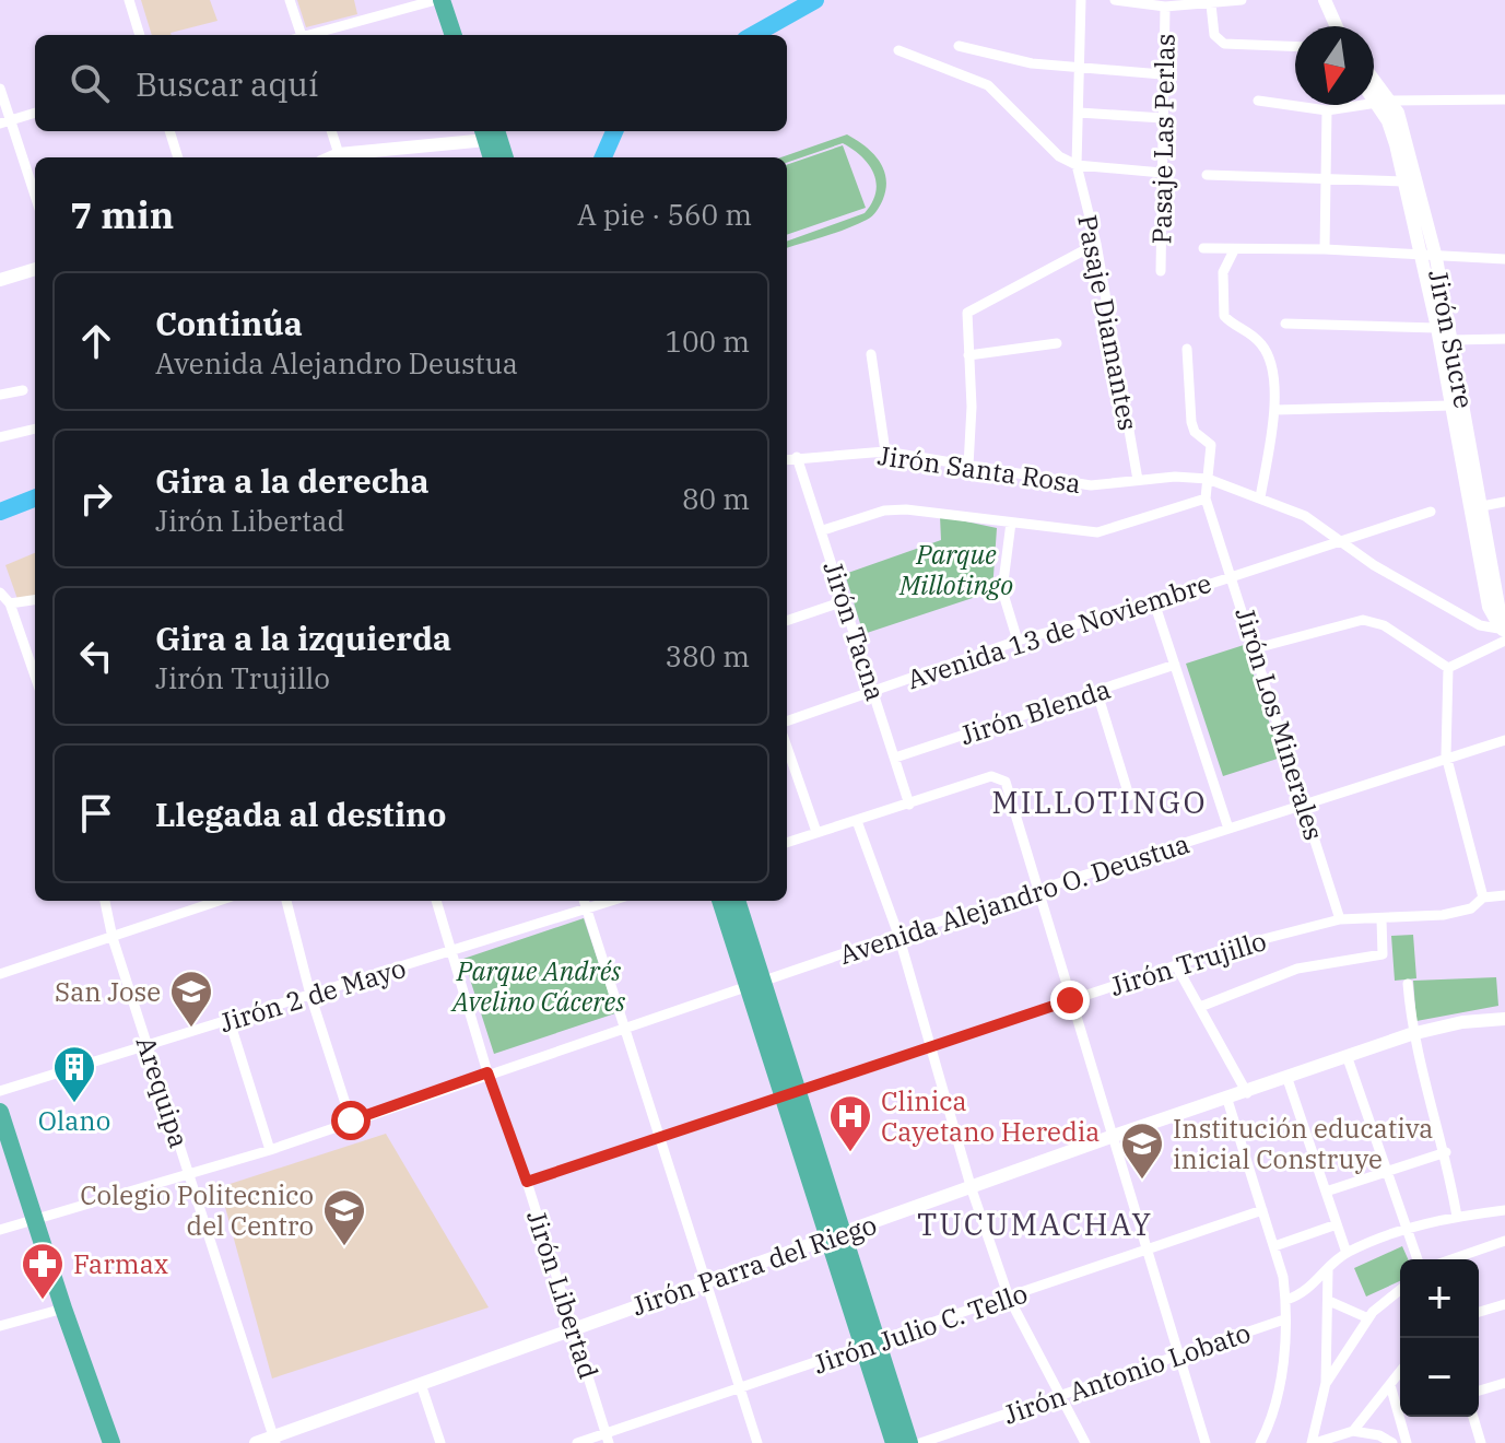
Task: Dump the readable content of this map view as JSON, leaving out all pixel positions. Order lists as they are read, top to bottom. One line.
{"streets":{"street":["Pasaje Las Perlas","Pasaje Diamantes","Jirón Sucre","Jirón Santa Rosa","Jirón Tacna","Avenida 13 de Noviembre","Jirón Blenda","Jirón Los Minerales","Avenida Alejandro O. Deustua","Jirón Trujillo","Jirón 2 de Mayo","Arequipa","Jirón Parra del Riego","Jirón Libertad","Jirón Julio C. Tello","Jirón Antonio Lobato"]},"crossings":[["Pasaje Diamantes","Jirón Santa Rosa"],["Jirón Sucre","Jirón Santa Rosa"],["Jirón Santa Rosa","Jirón Tacna"],["Jirón Santa Rosa","Avenida 13 de Noviembre"],["Jirón Santa Rosa","Jirón Los Minerales"],["Jirón Tacna","Avenida 13 de Noviembre"],["Jirón Tacna","Jirón Blenda"],["Avenida 13 de Noviembre","Jirón Los Minerales"],["Jirón Los Minerales","Avenida Alejandro O. Deustua"],["Jirón Los Minerales","Jirón Trujillo"],["Avenida Alejandro O. Deustua","Arequipa"],["Avenida Alejandro O. Deustua","Jirón Libertad"],["Jirón Trujillo","Jirón Libertad"],["Jirón 2 de Mayo","Arequipa"],["Jirón 2 de Mayo","Jirón Libertad"],["Arequipa","Jirón Parra del Riego"],["Jirón Parra del Riego","Jirón Libertad"],["Jirón Libertad","Jirón Julio C. Tello"]],"districts":["MILLOTINGO","TUCUMACHAY"],"parks":["Parque Millotingo","Parque Andrés Avelino Cáceres"],"places":{"school or university":["San Jose","Institución educativa inicial Construye","Colegio Politecnico del Centro"],"building":["Olano"],"hospital":["Clinica Cayetano Heredia"],"pharmacy":["Farmax"]},"north":"bottom","page":{"search":"Buscar aquí","heading":["7 min","A pie · 560 m"],"list":[["Continúa","Avenida Alejandro Deustua","100 m"],["Gira a la derecha","Jirón Libertad","80 m"],["Gira a la izquierda","Jirón Trujillo","380 m"],"Llegada al destino"],"map_buttons":["+","−"]}}
